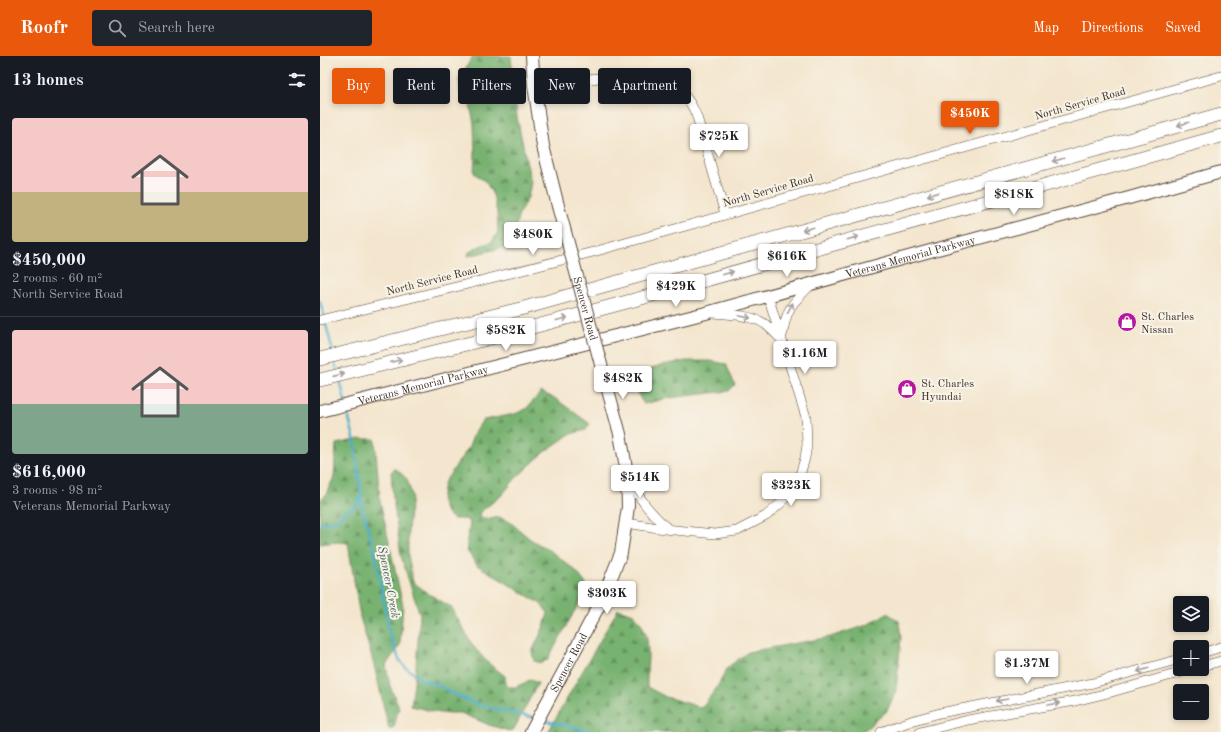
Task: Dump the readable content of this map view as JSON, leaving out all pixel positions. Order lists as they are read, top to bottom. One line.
{"streets":{"main road":["Veterans Memorial Parkway","Spencer Road"],"street":["North Service Road"]},"water":["Spencer Creek"],"places":{"shop":["St. Charles Nissan","St. Charles Hyundai"]},"page":{"header":"Roofr","search":"Search here","nav":["Map","Directions","Saved"],"heading":"13 homes","chip":["Buy","Rent","Filters","New","Apartment"],"price":["$450K","$725K","$818K","$480K","$616K","$429K","$582K","$1.16M","$482K","$514K","$323K","$303K","$1.37M"],"list":[{"name":"$450,000","note":"2 rooms · 60 m² · North Service Road"},{"name":"$616,000","note":"3 rooms · 98 m² · Veterans Memorial Parkway"}],"map_buttons":["+","−"]}}
